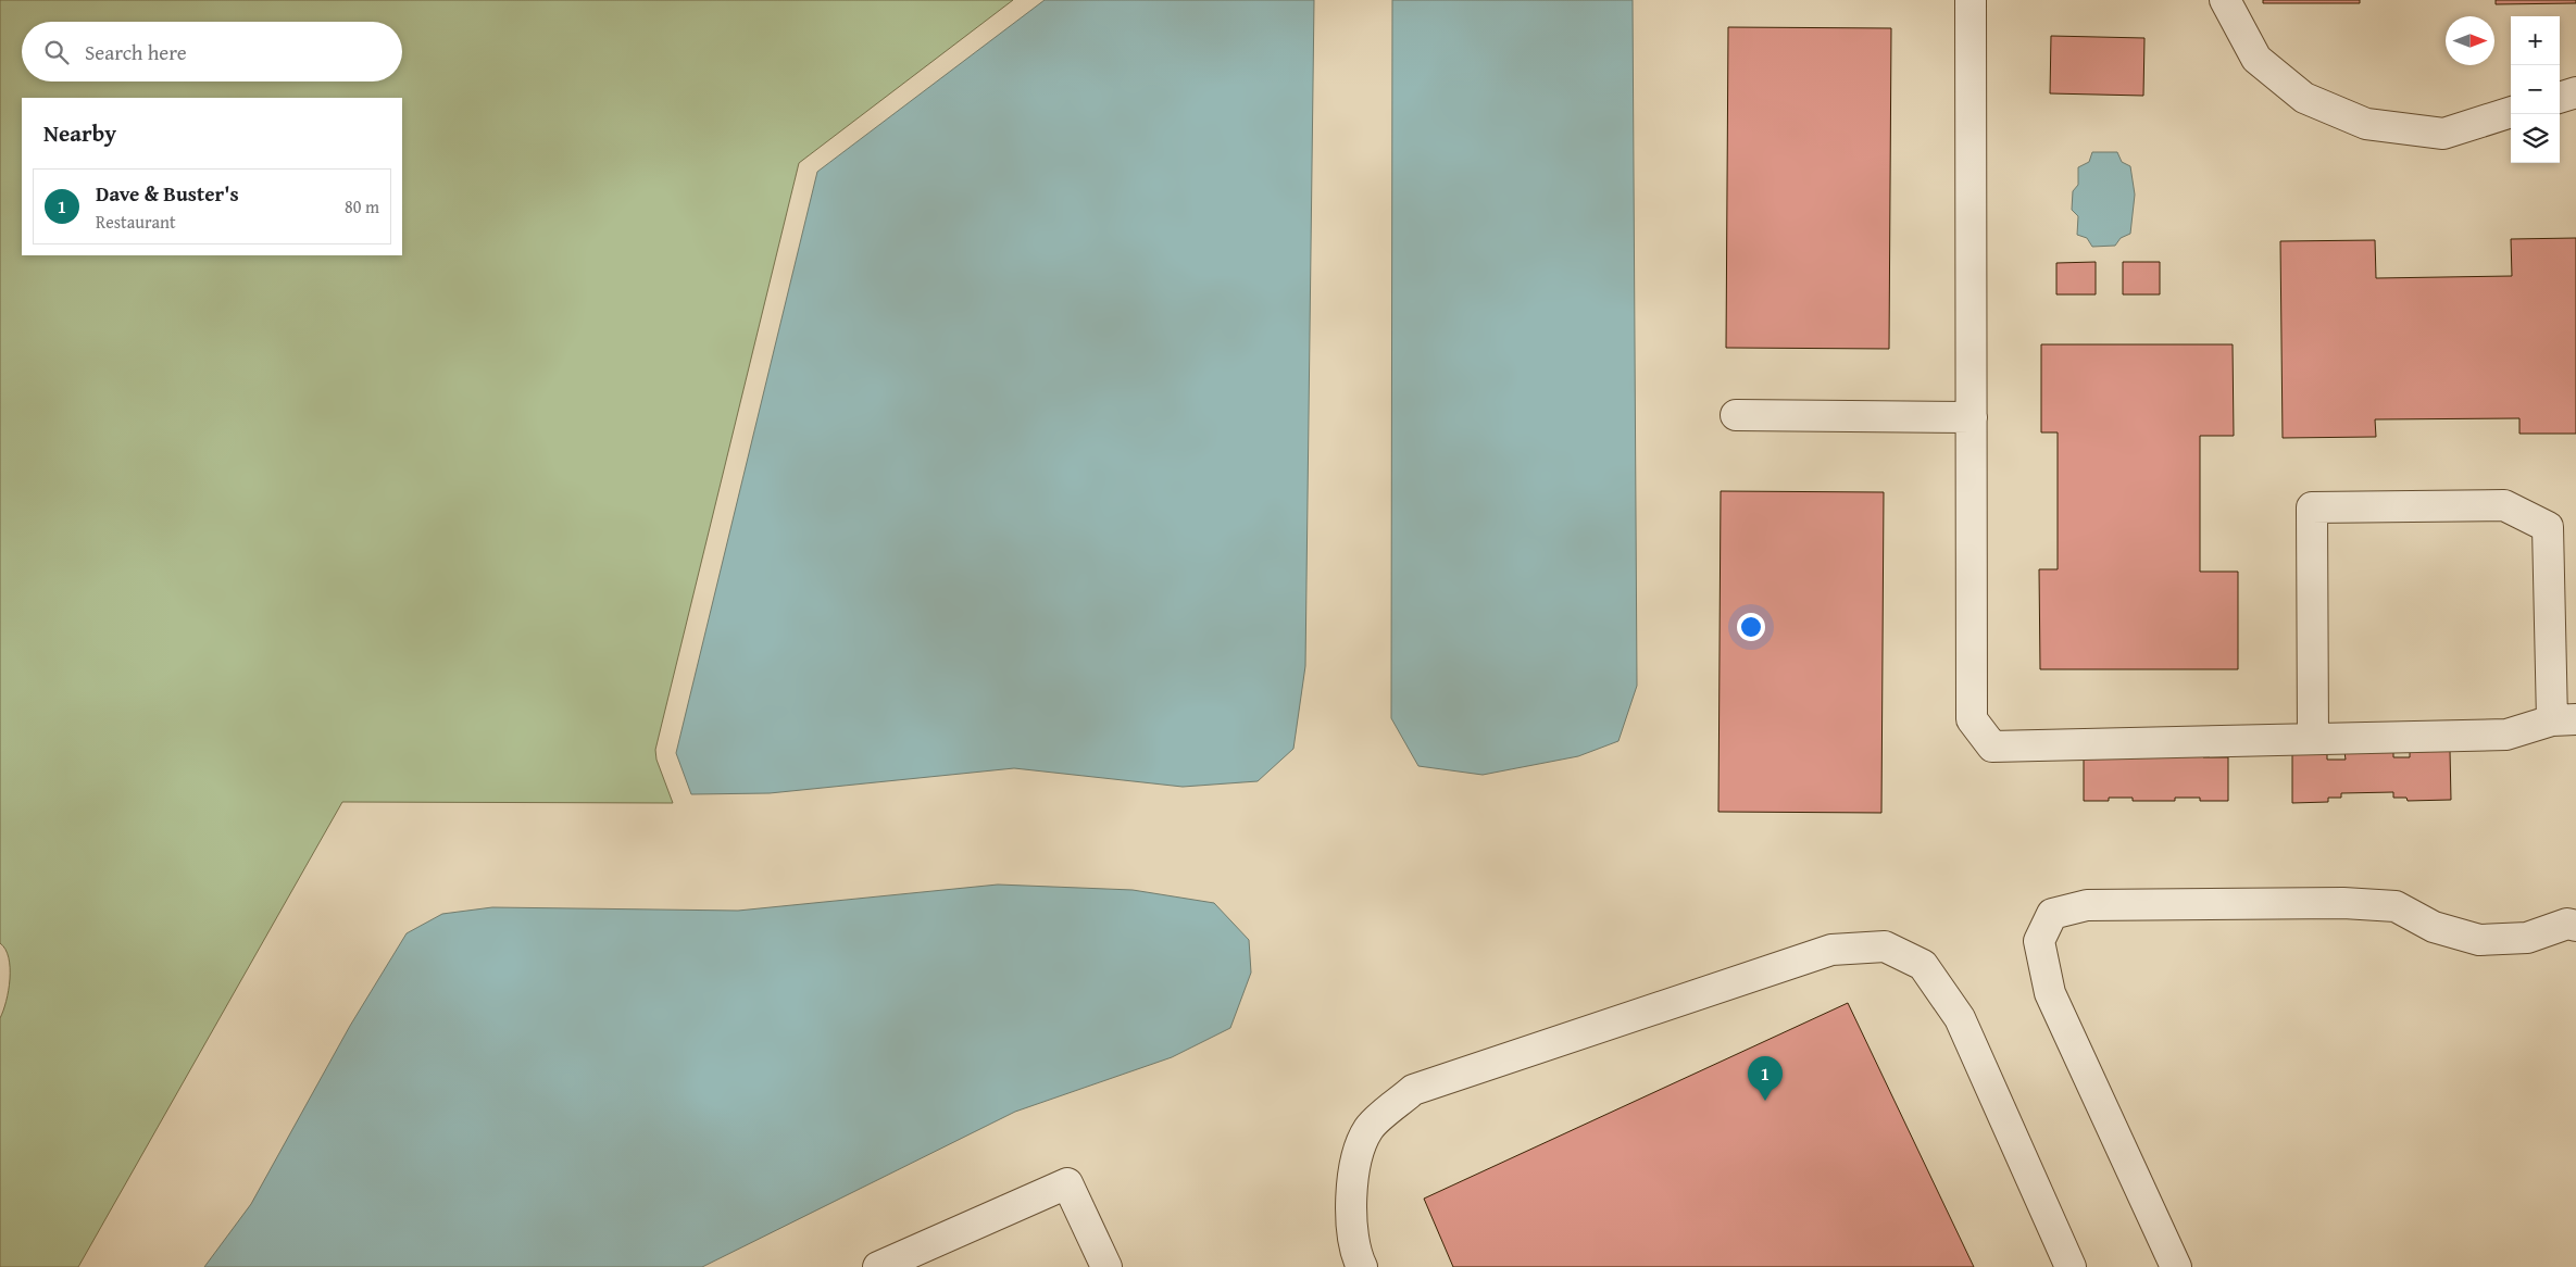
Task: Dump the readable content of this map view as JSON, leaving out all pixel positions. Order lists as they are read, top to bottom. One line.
{"north":"right","page":{"map_buttons":["+","−"],"search":"Search here","heading":"Nearby","list":[{"mark":"1","name":"Dave & Buster's","note":"Restaurant","value":"80 m"}],"pins":"1"}}
